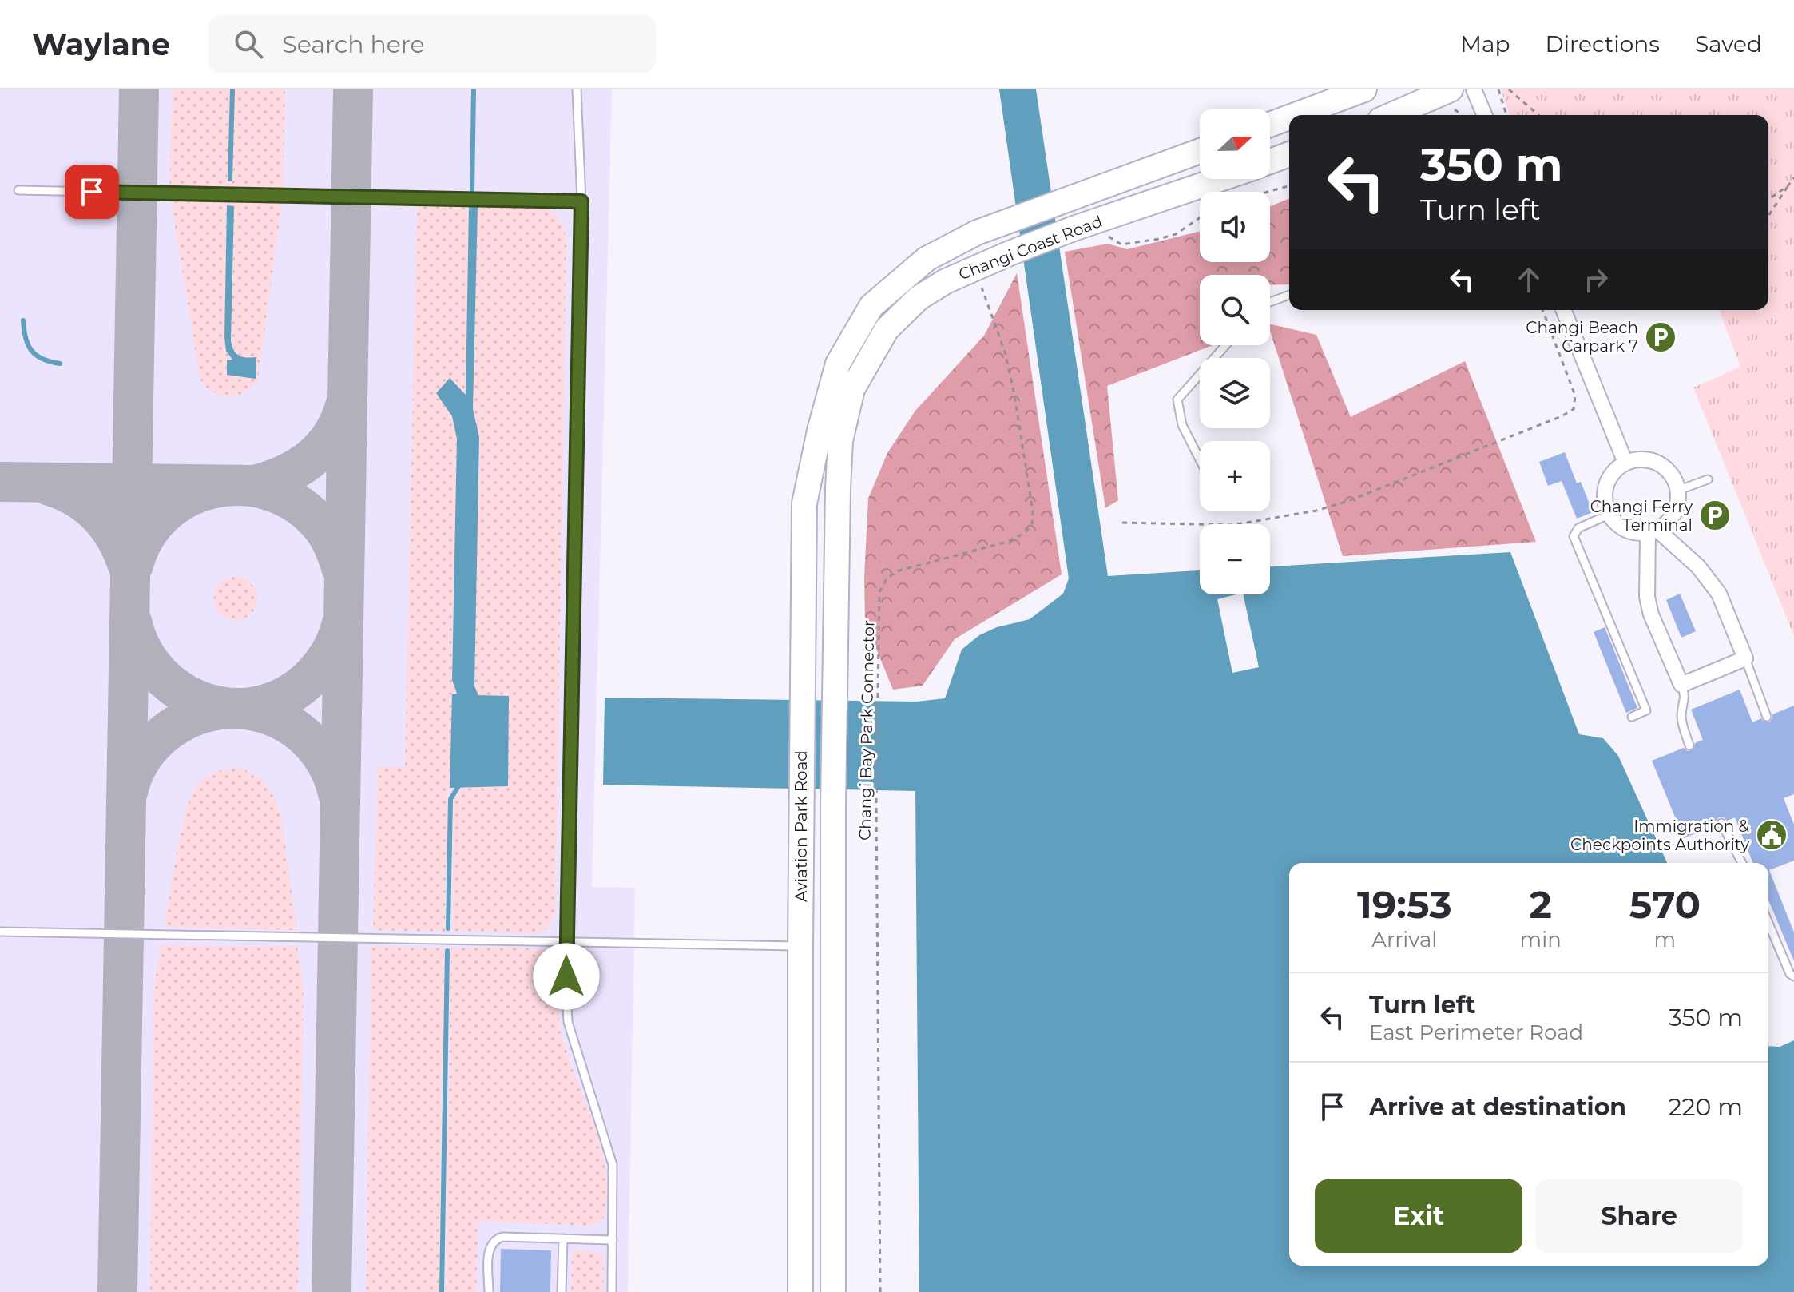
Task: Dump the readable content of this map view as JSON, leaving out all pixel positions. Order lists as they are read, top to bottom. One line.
{"streets":{"main road":["Changi Coast Road","Aviation Park Road"],"path":["Changi Bay Park Connector"]},"crossings":[["Changi Coast Road","Aviation Park Road"]],"places":{"parking":["Changi Beach Carpark 7","Changi Ferry Terminal"],"public building":["Immigration & Checkpoints Authority"]},"north":"right","page":{"header":"Waylane","search":"Search here","nav":["Map","Directions","Saved"],"map_buttons":["+","−"],"turn":["350 m","Turn left"],"eta":["19:53","Arrival","2","min","570","m"],"list":[{"name":"Turn left","note":"East Perimeter Road","value":"350 m"},{"name":"Arrive at destination","value":"220 m"}],"buttons":["Exit","Share"]}}
